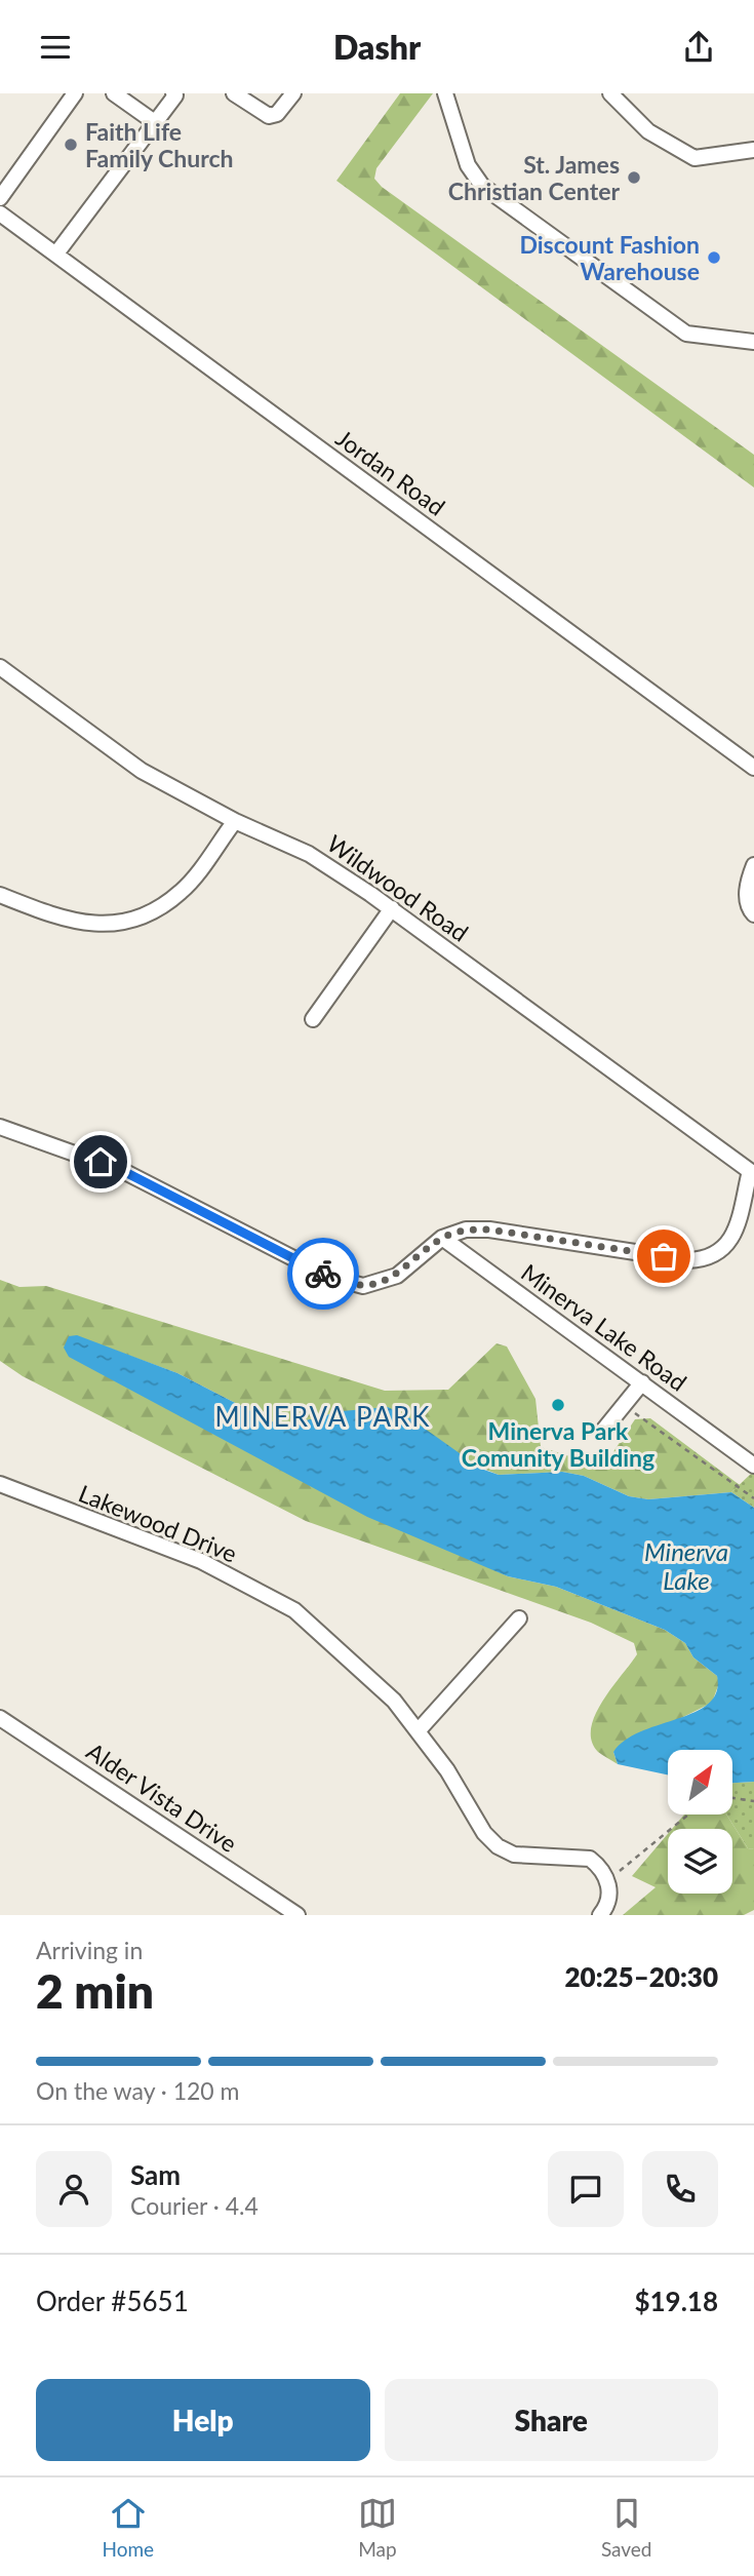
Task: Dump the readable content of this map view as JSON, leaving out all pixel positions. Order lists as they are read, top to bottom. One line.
{"streets":{"street":["Jordan Road","Wildwood Road","Minerva Lake Road","Lakewood Drive","Alder Vista Drive"]},"districts":["MINERVA PARK"],"water":["Minerva Lake"],"places":["Faith Life Family Church","St. James Christian Center","Discount Fashion Warehouse","Minerva Park Comunity Building"],"north":"top right","page":{"header":"Dashr","heading":["2 min","Arriving in","20:25–20:30"],"panel":["Sam","Courier · 4.4","Order #5651","$19.18"],"bar":"On the way · 120 m","buttons":["Help","Share"],"tabs":["Home","Map","Saved"]}}
